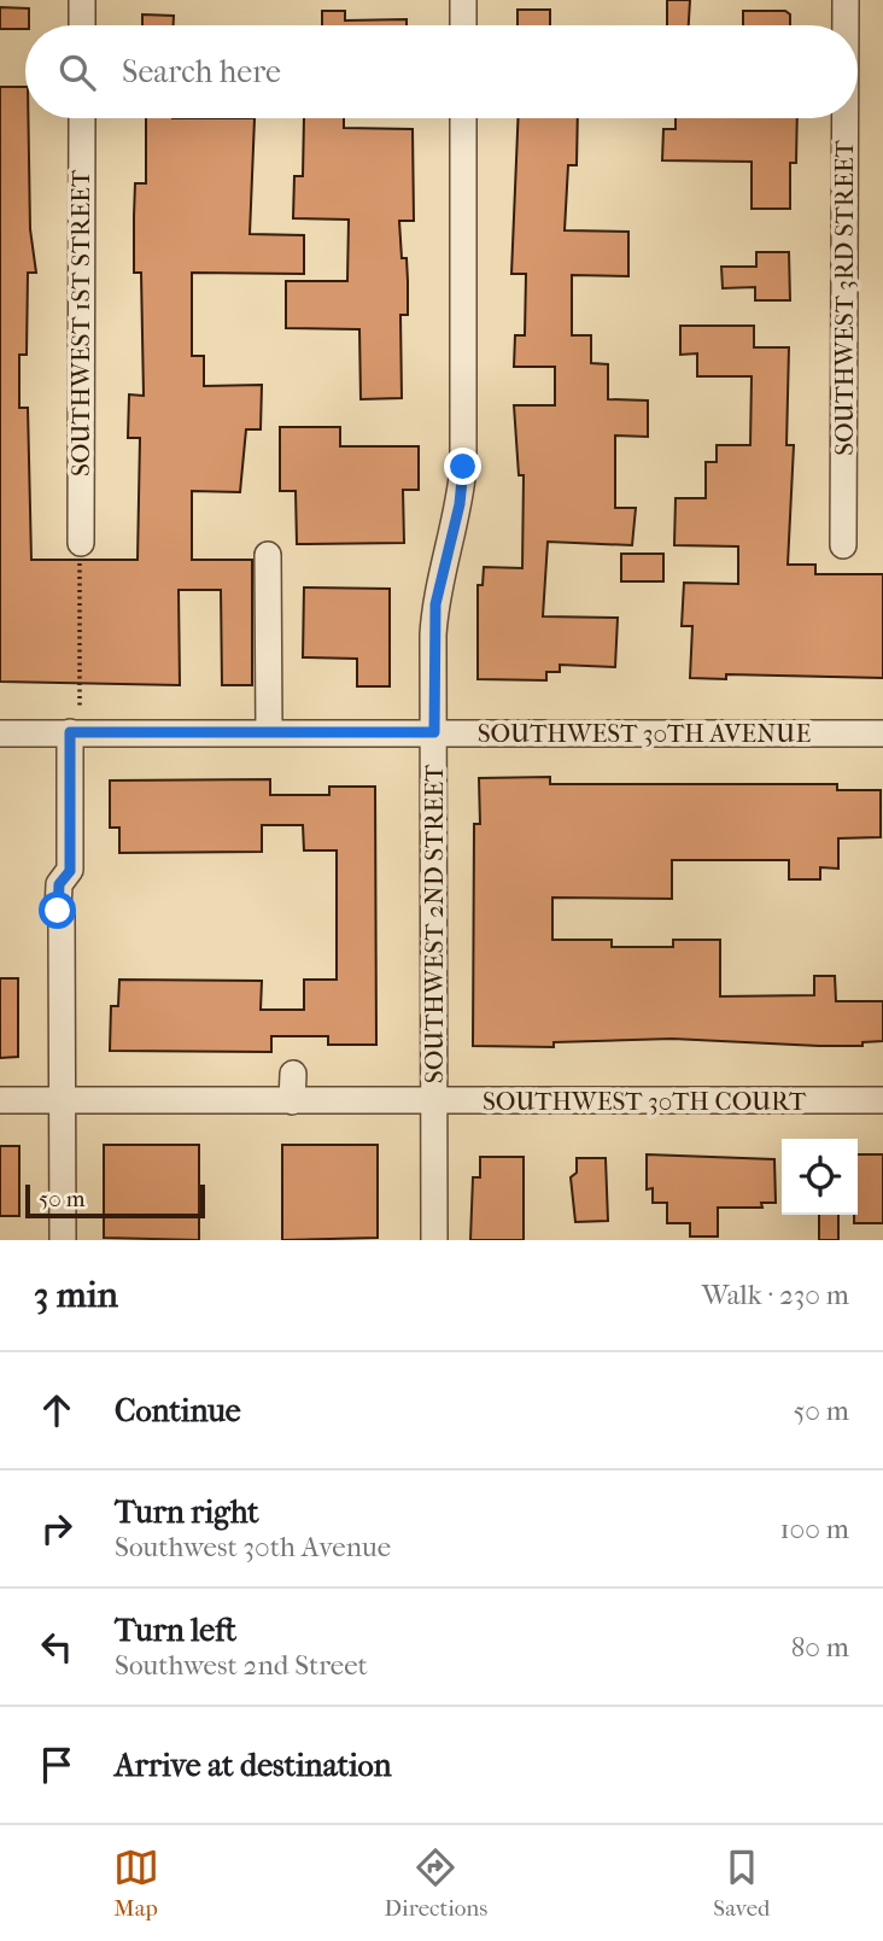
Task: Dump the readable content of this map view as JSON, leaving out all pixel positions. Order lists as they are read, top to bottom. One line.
{"streets":{"street":["SOUTHWEST 3RD STREET","SOUTHWEST 1ST STREET","SOUTHWEST 30TH AVENUE","SOUTHWEST 2ND STREET","SOUTHWEST 30TH COURT"]},"crossings":[["SOUTHWEST 30TH AVENUE","SOUTHWEST 2ND STREET"],["SOUTHWEST 2ND STREET","SOUTHWEST 30TH COURT"]],"scale_bar":"50 m","page":{"search":"Search here","scale":"50 m","heading":["3 min","Walk · 230 m"],"list":[["Continue","50 m"],["Turn right","Southwest 30th Avenue","100 m"],["Turn left","Southwest 2nd Street","80 m"],"Arrive at destination"],"nav":["Map","Directions","Saved"]}}
